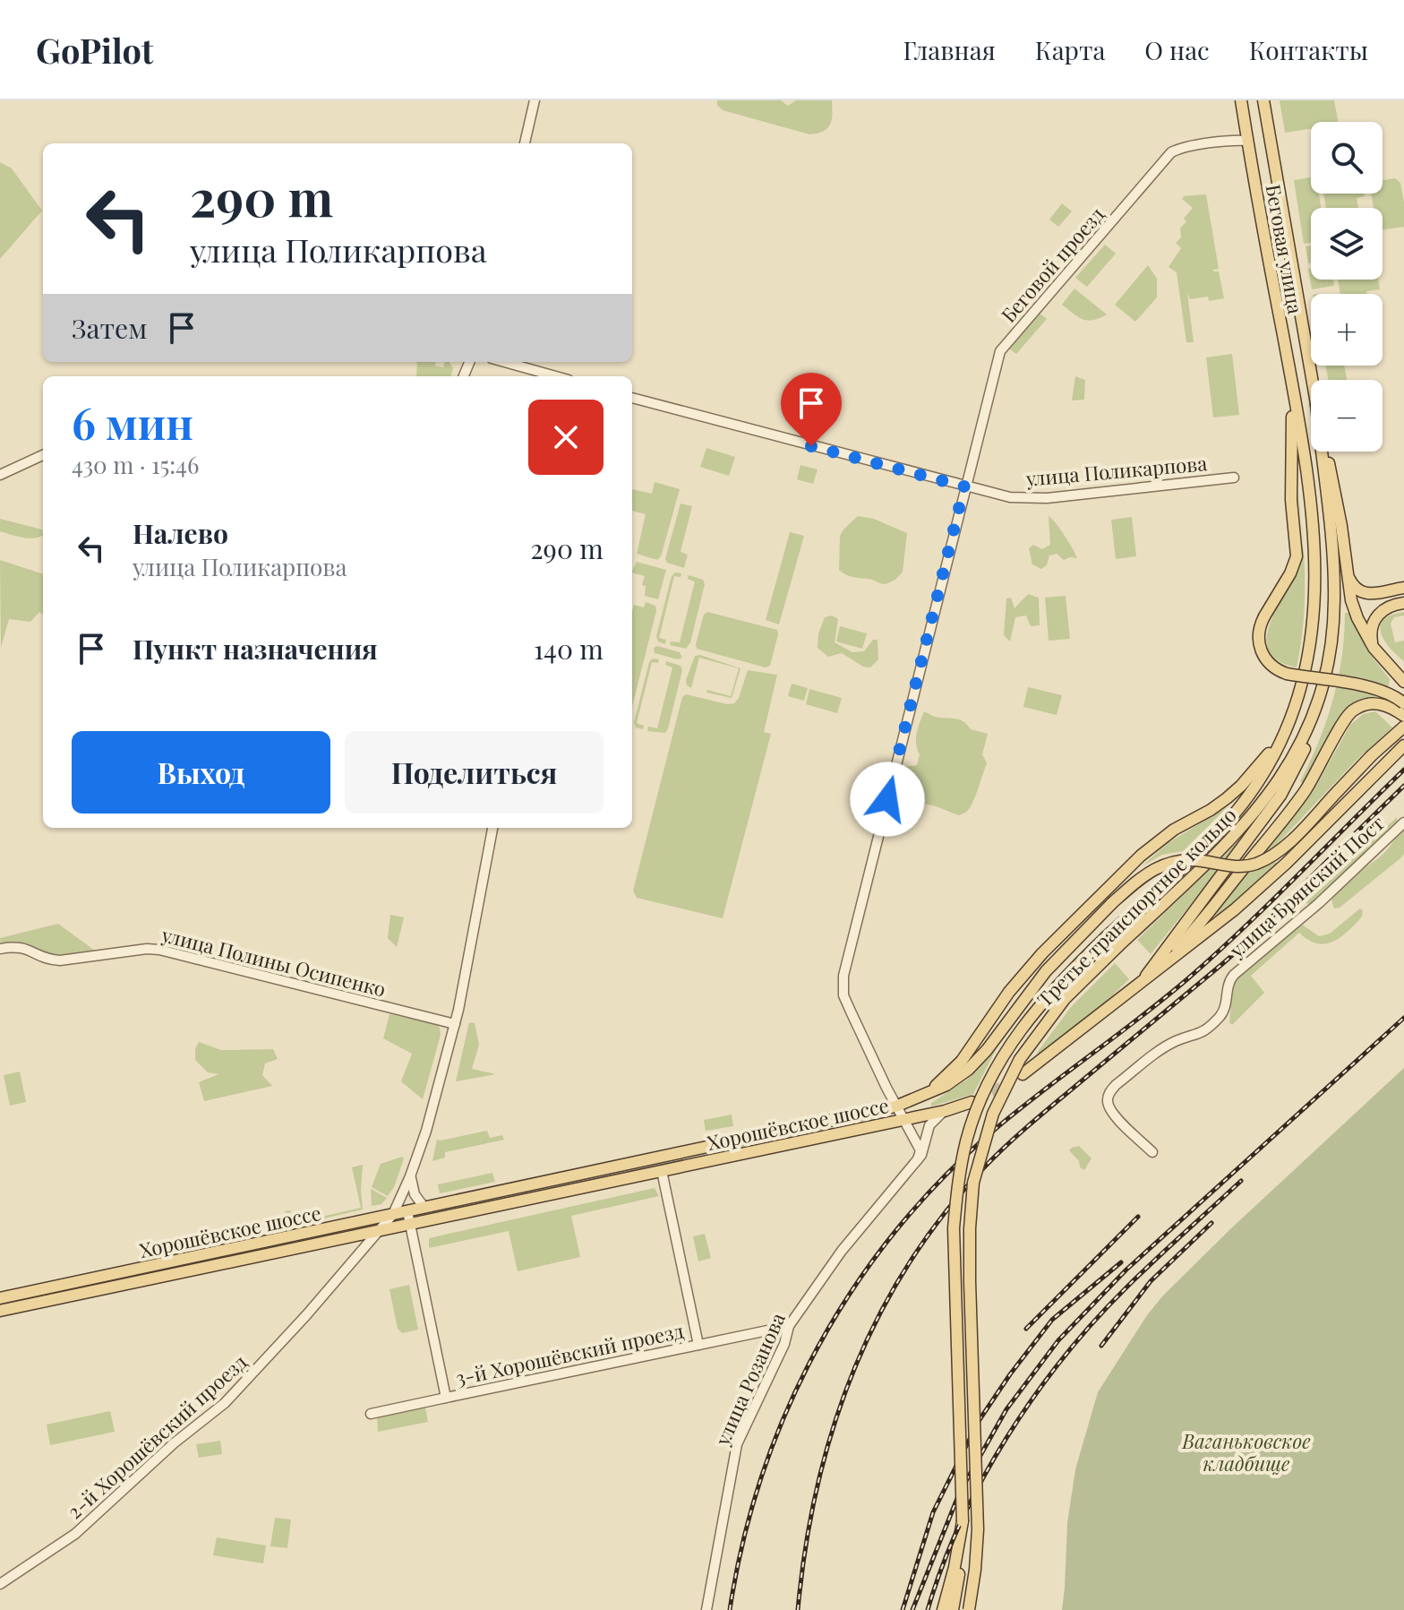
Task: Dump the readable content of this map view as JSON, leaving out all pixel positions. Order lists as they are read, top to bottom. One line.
{"streets":{"main road":["Беговая улица","Третье транспортное кольцо","Хорошёвское шоссе"],"street":["Беговой проезд","улица Поликарпова","улица Брянский Пост","улица Полины Осипенко","3-й Хорошёвский проезд","улица Розанова","2-й Хорошёвский проезд"]},"crossings":[["Беговая улица","Беговой проезд"],["Беговая улица","Третье транспортное кольцо"],["Беговой проезд","улица Поликарпова"],["Беговой проезд","Хорошёвское шоссе"],["улица Полины Осипенко","2-й Хорошёвский проезд"],["Хорошёвское шоссе","3-й Хорошёвский проезд"],["Хорошёвское шоссе","2-й Хорошёвский проезд"],["3-й Хорошёвский проезд","улица Розанова"]],"parks":["Ваганьковское кладбище"],"page":{"header":"GoPilot","nav":["Главная","Карта","О нас","Контакты"],"map_buttons":["+","−"],"turn":["290 m","улица Поликарпова"],"then":"Затем","heading":["6 мин","430 m · 15:46"],"list":[{"name":"Налево","note":"улица Поликарпова","value":"290 m"},{"name":"Пункт назначения","value":"140 m"}],"buttons":["Выход","Поделиться"]}}
